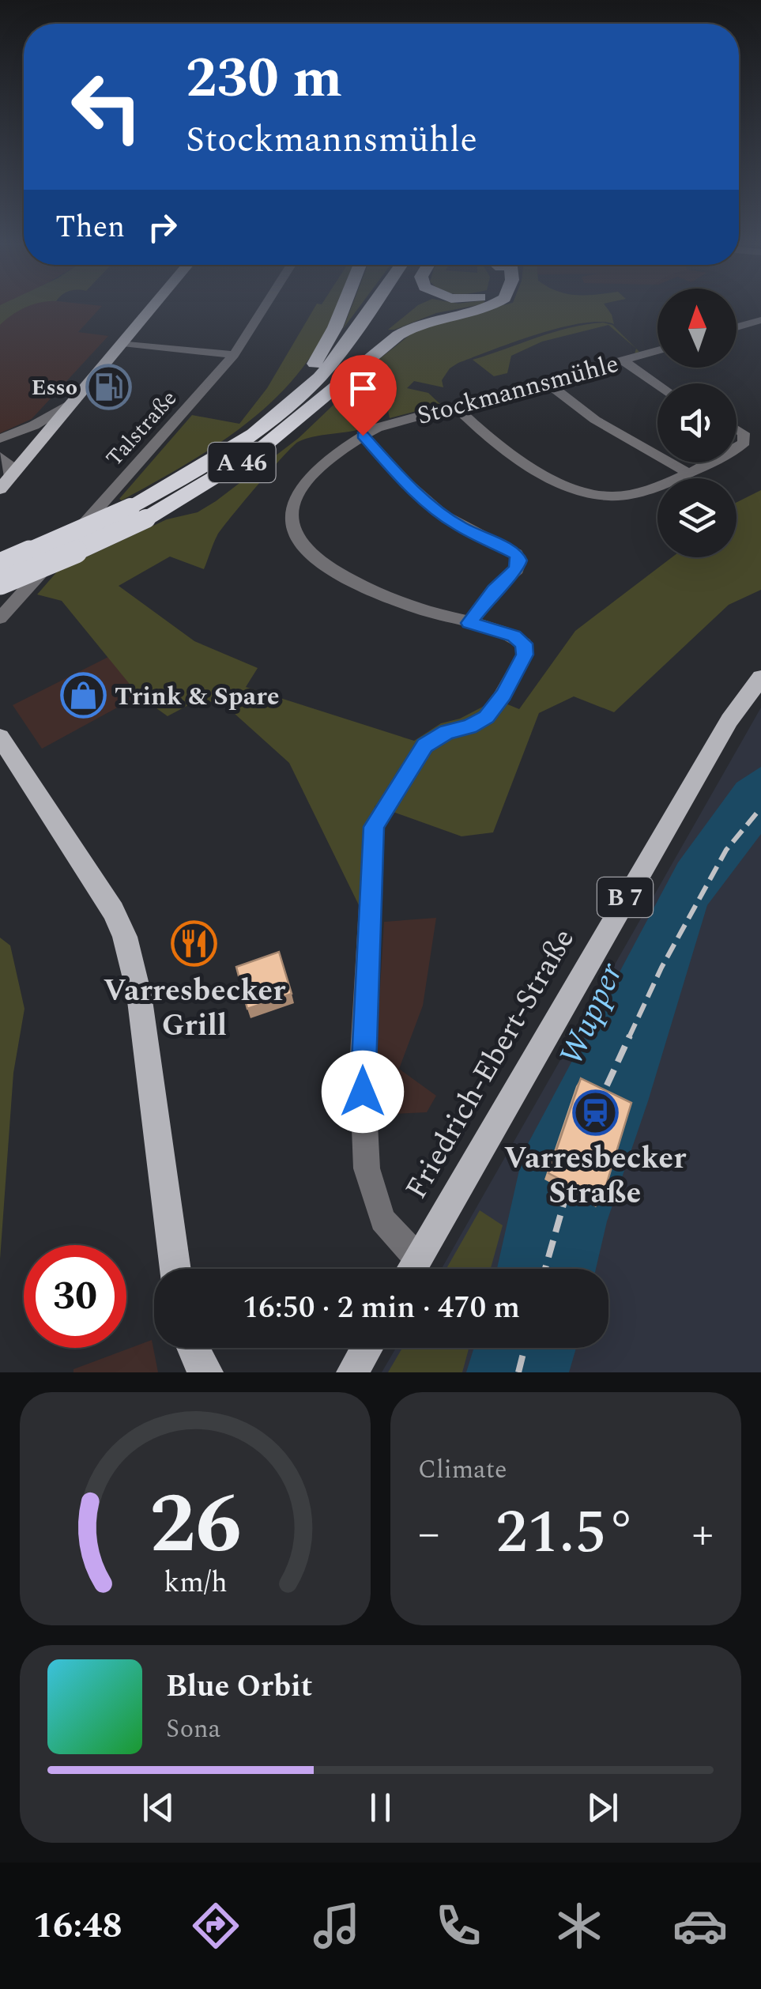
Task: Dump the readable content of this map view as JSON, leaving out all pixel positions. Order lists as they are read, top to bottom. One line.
{"streets":{"highway":["A 46"],"main road":["B 7","Friedrich-Ebert-Straße"],"street":["Stockmannsmühle","Talstraße"]},"water":["Wupper"],"places":{"fuel station":["Esso"],"shop":["Trink & Spare"],"restaurant":["Varresbecker Grill"],"station":["Varresbecker Straße"]},"north":"top","page":{"turn":["230 m","Stockmannsmühle"],"then":"Then","limit":"30","trip":"16:50 · 2 min · 470 m","tile":"Climate","heat":["−","21.5°","+"],"song":["Blue Orbit","Sona"],"tabs":"16:48","gauge":["26","km/h"]}}
